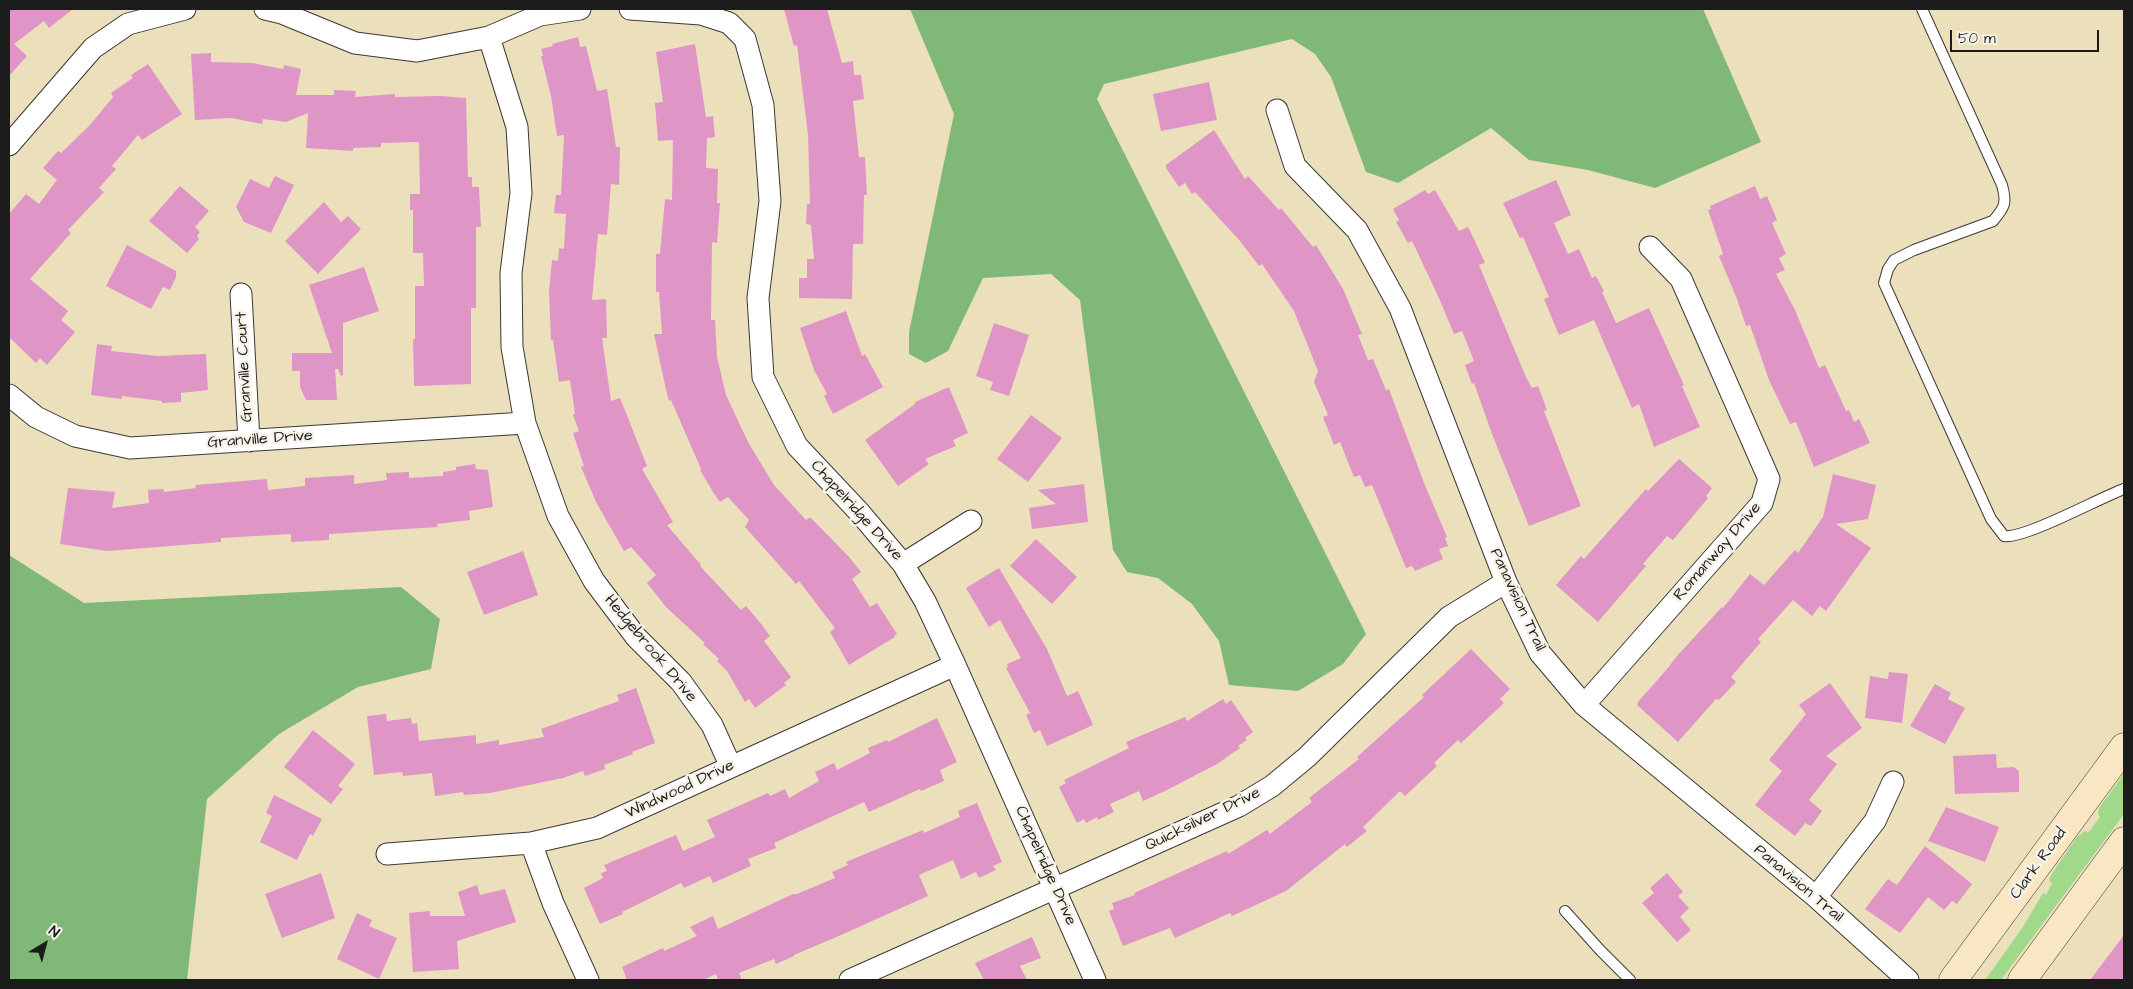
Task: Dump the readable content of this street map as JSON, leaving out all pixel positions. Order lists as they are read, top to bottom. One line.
{"streets":{"main road":["Clark Road"],"street":["Granville Court","Granville Drive","Chapelridge Drive","Romanway Drive","Panavision Trail","Hedgebrook Drive","Windwood Drive","Quicksilver Drive"]},"crossings":[["Granville Court","Granville Drive"],["Granville Drive","Hedgebrook Drive"],["Chapelridge Drive","Windwood Drive"],["Chapelridge Drive","Quicksilver Drive"],["Romanway Drive","Panavision Trail"],["Panavision Trail","Quicksilver Drive"],["Hedgebrook Drive","Windwood Drive"]],"scale_bar":"50 m","north":"top right"}
